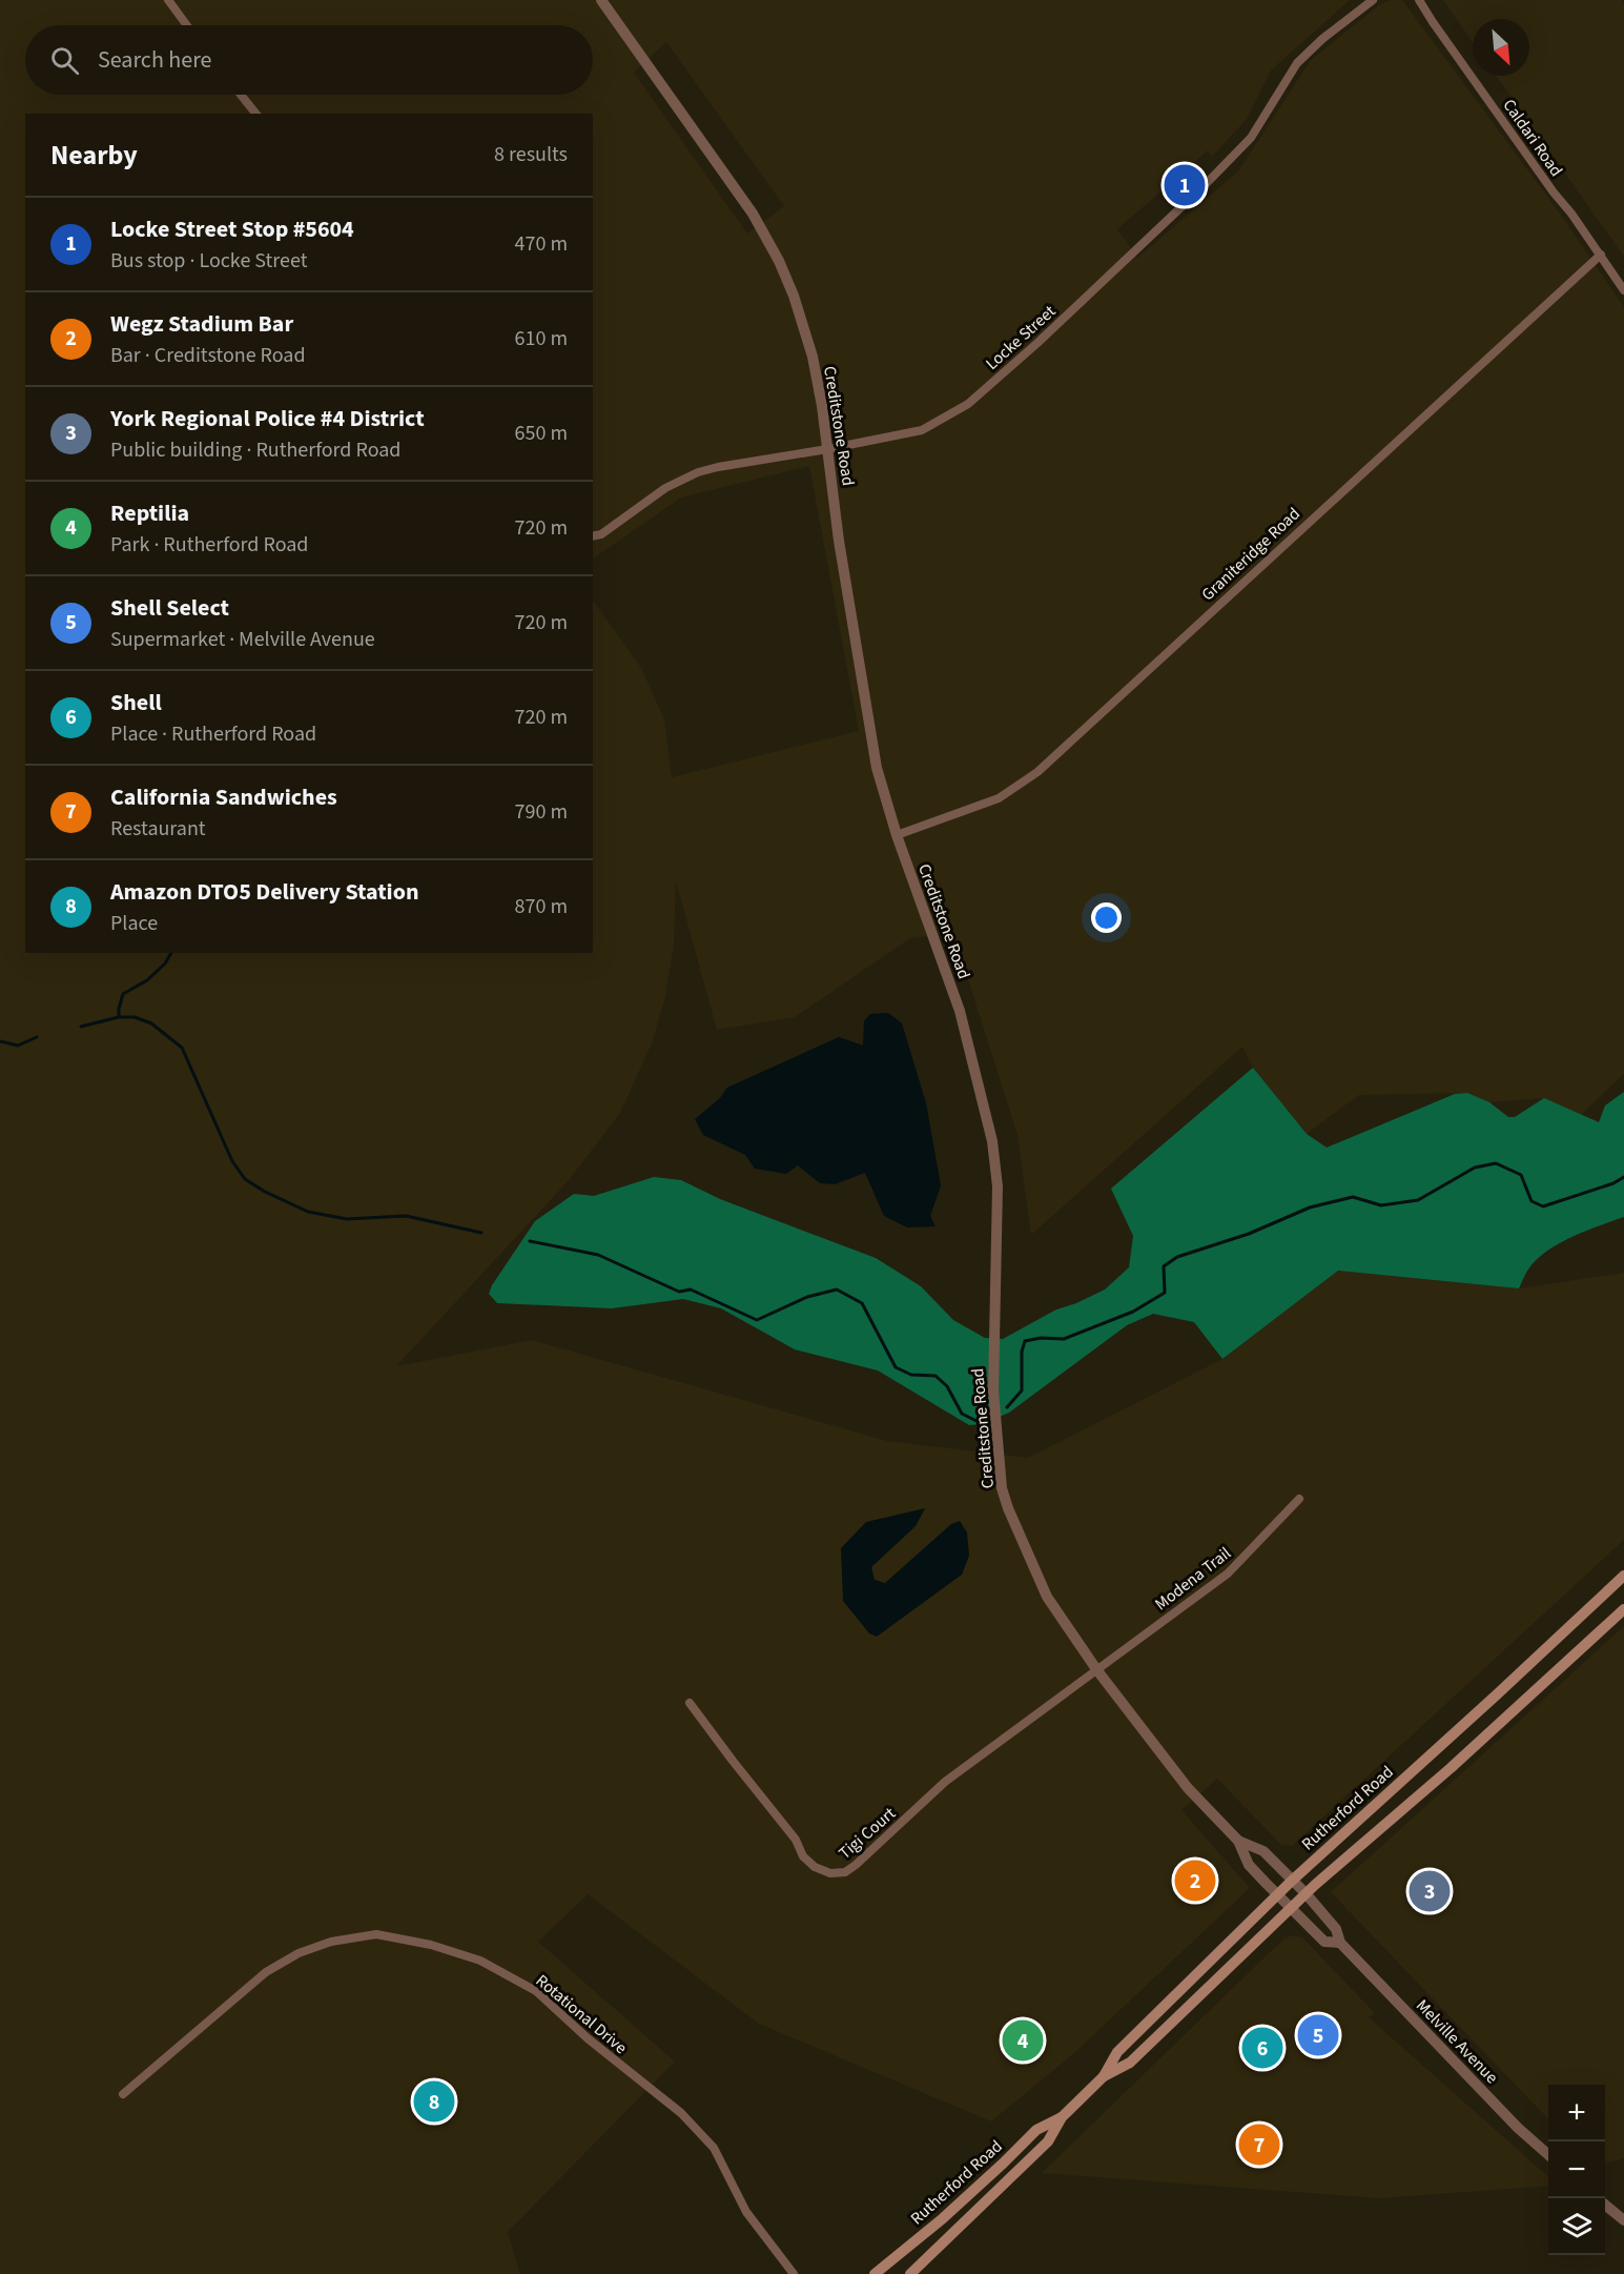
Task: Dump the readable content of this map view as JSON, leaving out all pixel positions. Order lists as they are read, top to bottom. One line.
{"streets":{"main road":["Rutherford Road"],"street":["Caldari Road","Locke Street","Creditstone Road","Graniteridge Road","Modena Trail","Tigi Court","Rotational Drive","Melville Avenue"]},"crossings":[["Caldari Road","Graniteridge Road"],["Locke Street","Creditstone Road"],["Creditstone Road","Graniteridge Road"],["Creditstone Road","Modena Trail"],["Creditstone Road","Rutherford Road"],["Creditstone Road","Tigi Court"],["Creditstone Road","Melville Avenue"],["Modena Trail","Tigi Court"],["Rutherford Road","Melville Avenue"]],"north":"bottom right","page":{"search":"Search here","heading":["Nearby","8 results"],"pins":["1","2","3","5","4","6","8","7"],"list":[{"mark":"1","name":"Locke Street Stop #5604","note":"Bus stop · Locke Street","value":"470 m"},{"mark":"2","name":"Wegz Stadium Bar","note":"Bar · Creditstone Road","value":"610 m"},{"mark":"3","name":"York Regional Police #4 District","note":"Public building · Rutherford Road","value":"650 m"},{"mark":"4","name":"Reptilia","note":"Park · Rutherford Road","value":"720 m"},{"mark":"5","name":"Shell Select","note":"Supermarket · Melville Avenue","value":"720 m"},{"mark":"6","name":"Shell","note":"Place · Rutherford Road","value":"720 m"},{"mark":"7","name":"California Sandwiches","note":"Restaurant","value":"790 m"},{"mark":"8","name":"Amazon DTO5 Delivery Station","note":"Place","value":"870 m"}],"map_buttons":["+","−"]}}
